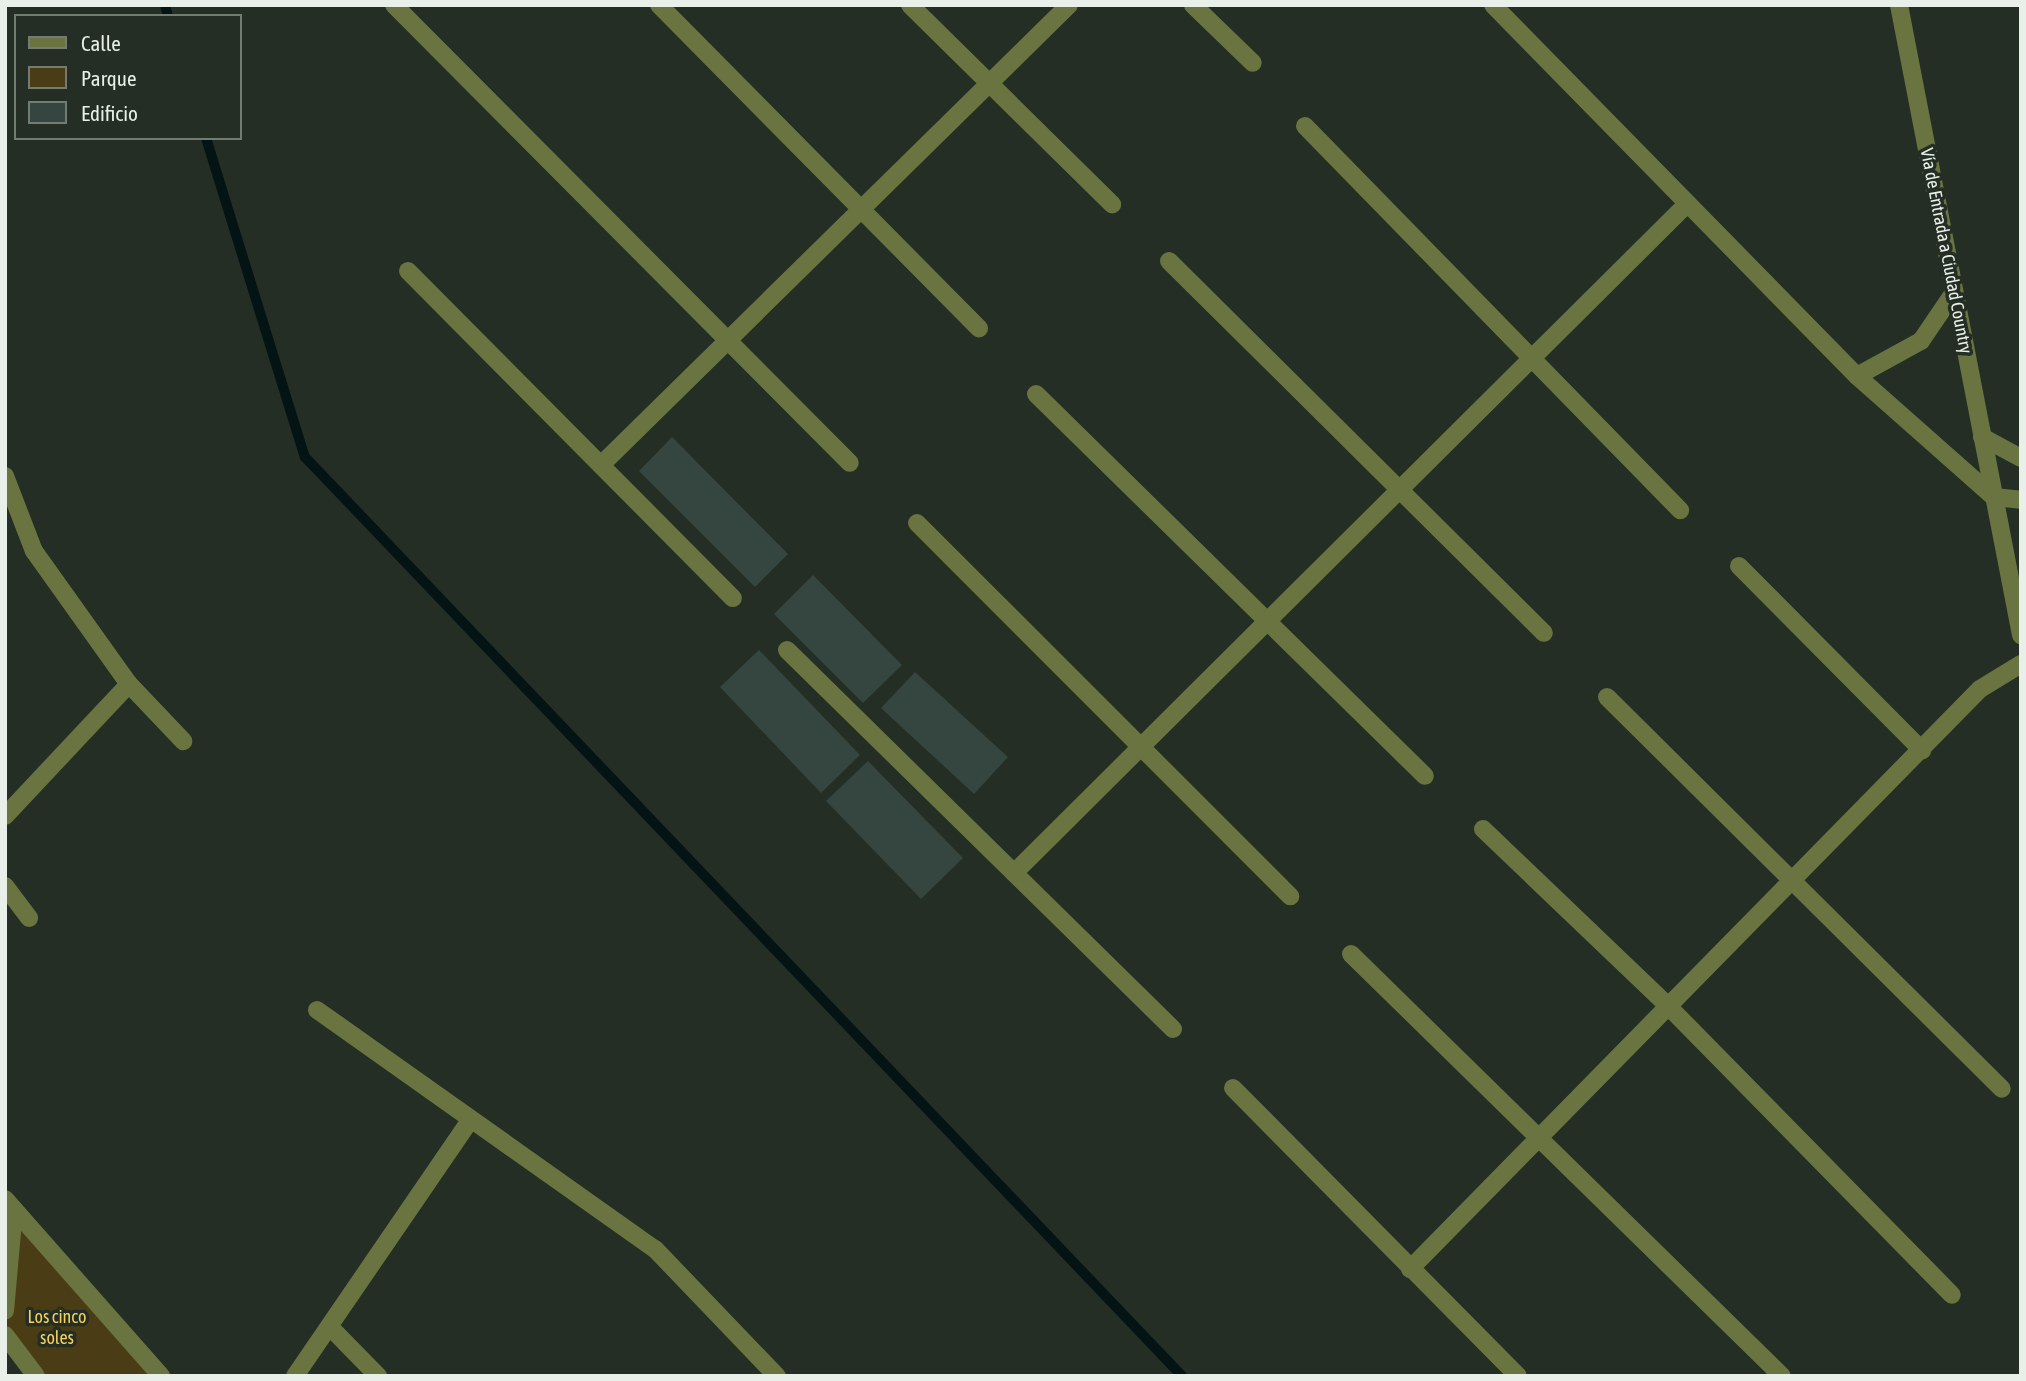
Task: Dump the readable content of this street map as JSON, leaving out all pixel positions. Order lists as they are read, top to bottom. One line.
{"streets":{"street":["Vía de Entrada a Ciudad Country"]},"parks":["Los cinco soles"],"legend":["Calle","Parque","Edificio"]}
